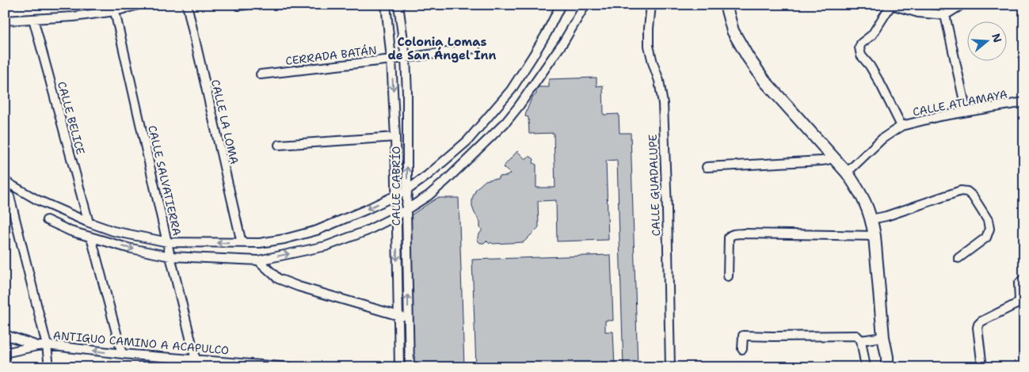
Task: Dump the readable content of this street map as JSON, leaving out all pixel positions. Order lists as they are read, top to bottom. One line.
{"streets":{"street":["CERRADA BATÁN","CALLE ATLAMAYA","CALLE BELICE","CALLE LA LOMA","CALLE SALVATIERRA","CALLE GUADALUPE","CALLE CABRÍO","ANTIGUO CAMINO A ACAPULCO"]},"crossings":[["CERRADA BATÁN","CALLE CABRÍO"],["CALLE SALVATIERRA","ANTIGUO CAMINO A ACAPULCO"]],"districts":["Colonia Lomas de San Ángel Inn"],"north":"right"}
